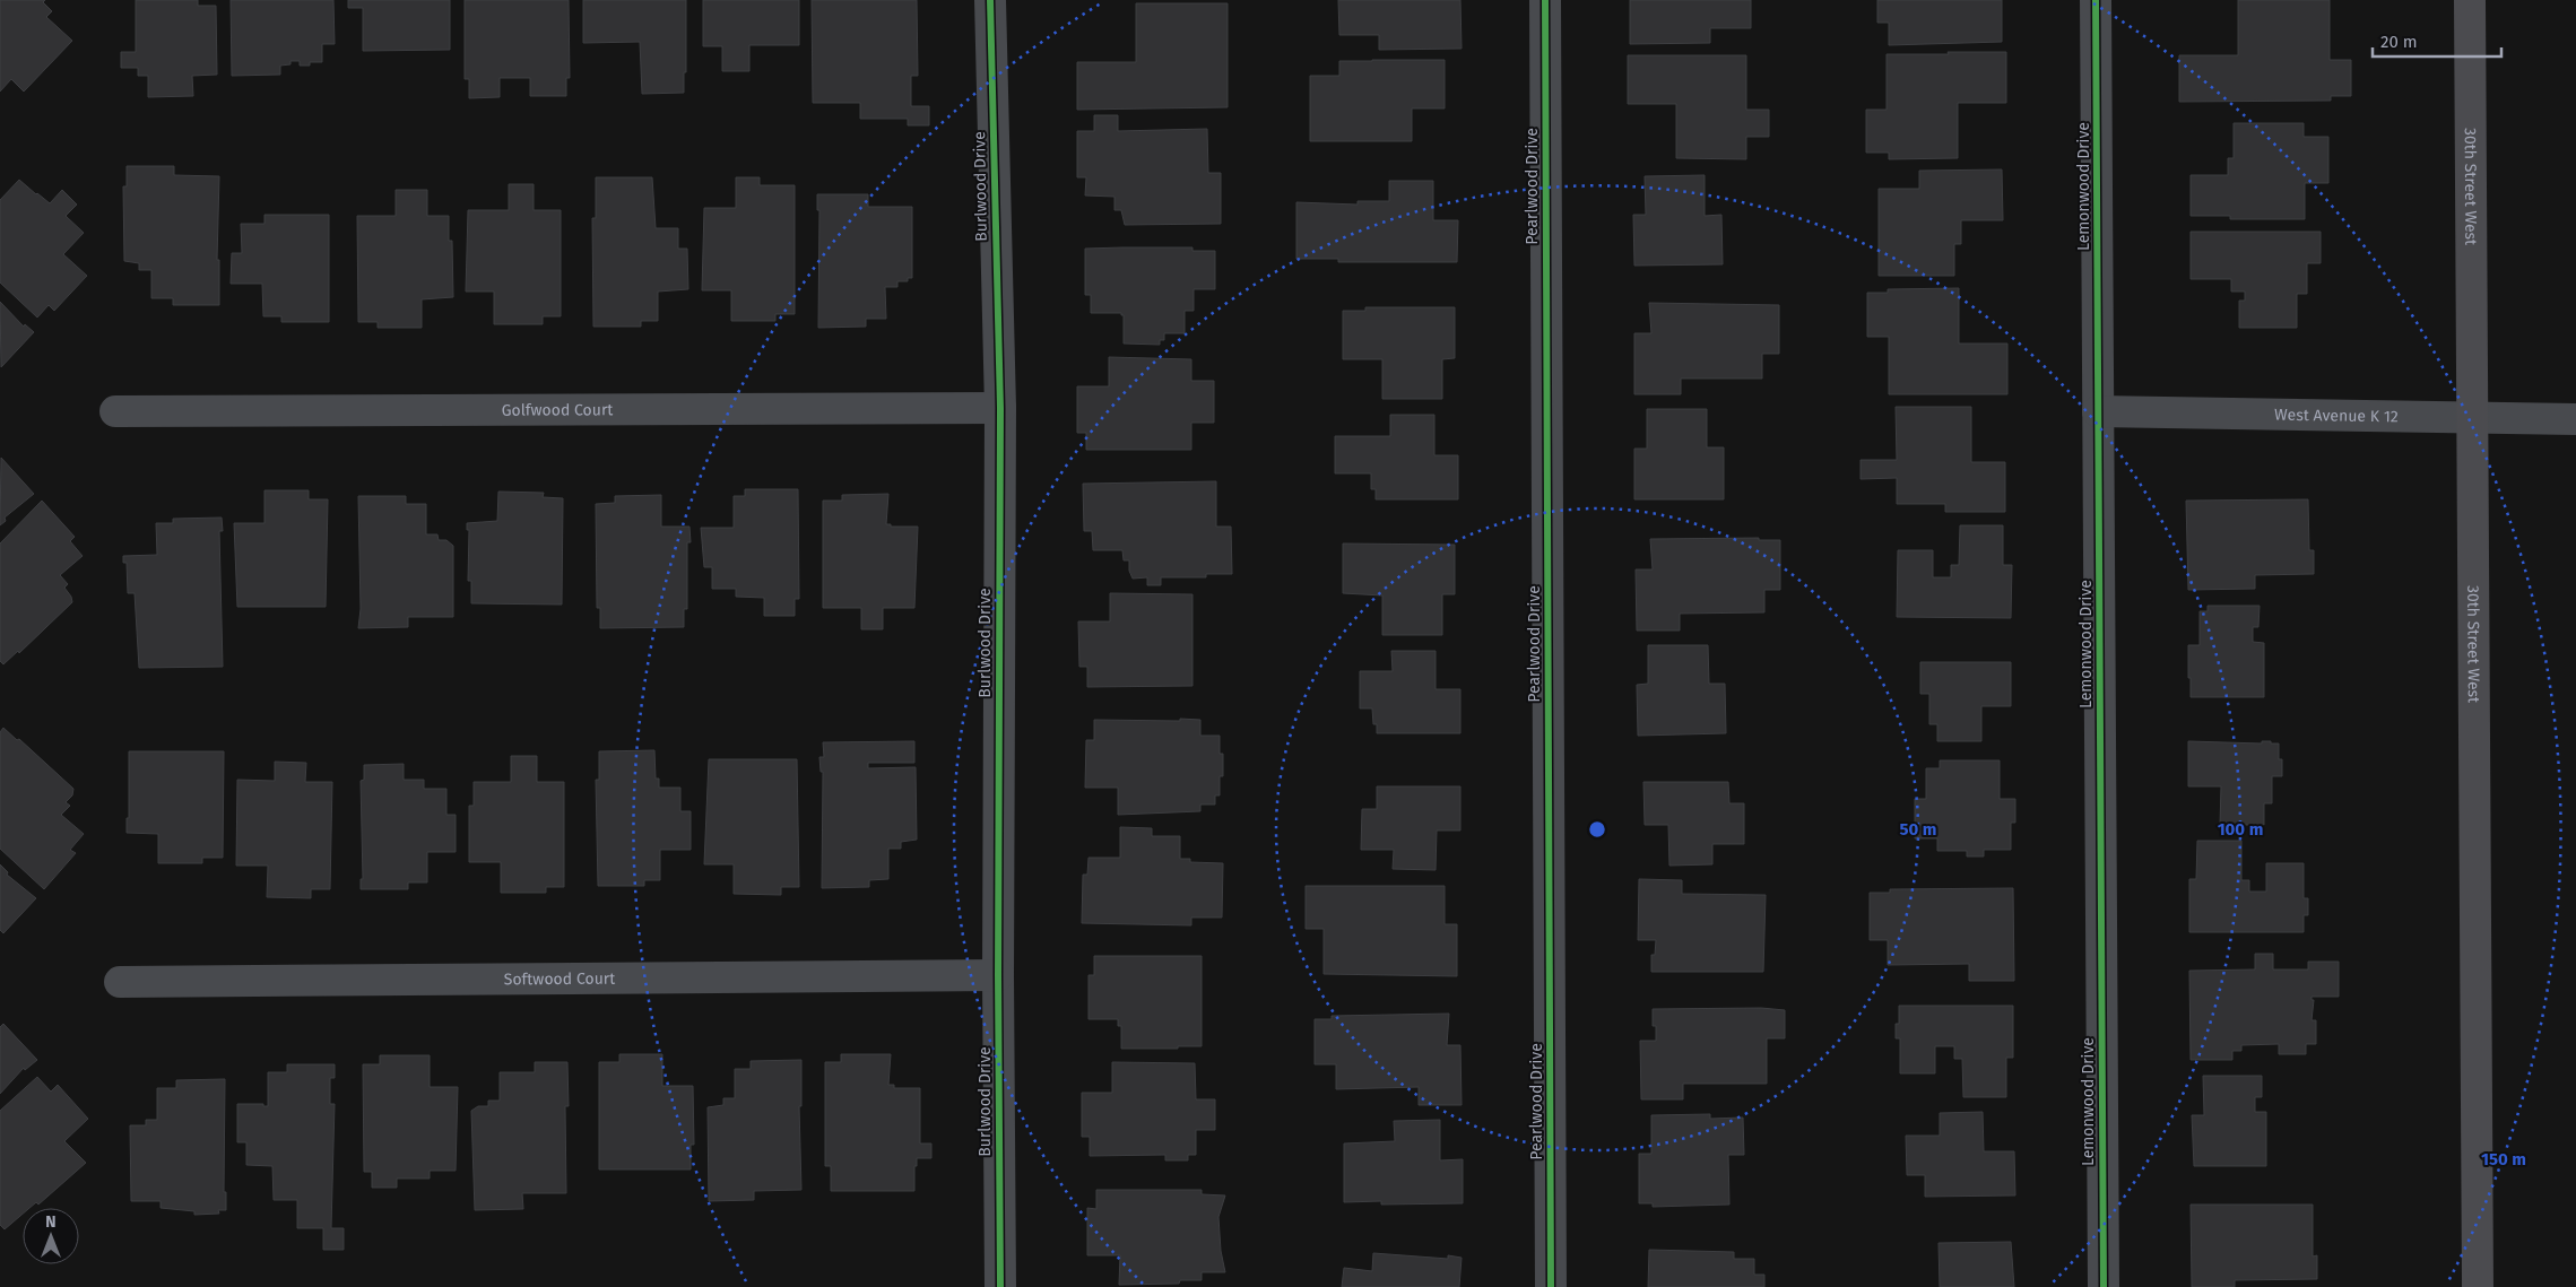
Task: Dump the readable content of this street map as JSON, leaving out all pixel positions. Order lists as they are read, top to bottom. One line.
{"streets":{"main road":["30th Street West"],"street":["Burlwood Drive","Pearlwood Drive","Lemonwood Drive","Golfwood Court","West Avenue K 12","Softwood Court"]},"crossings":[["Burlwood Drive","Golfwood Court"],["Burlwood Drive","Softwood Court"],["Lemonwood Drive","West Avenue K 12"],["30th Street West","West Avenue K 12"]],"scale_bar":"20 m","north":"top","rings":["50 m","100 m","150 m"]}
